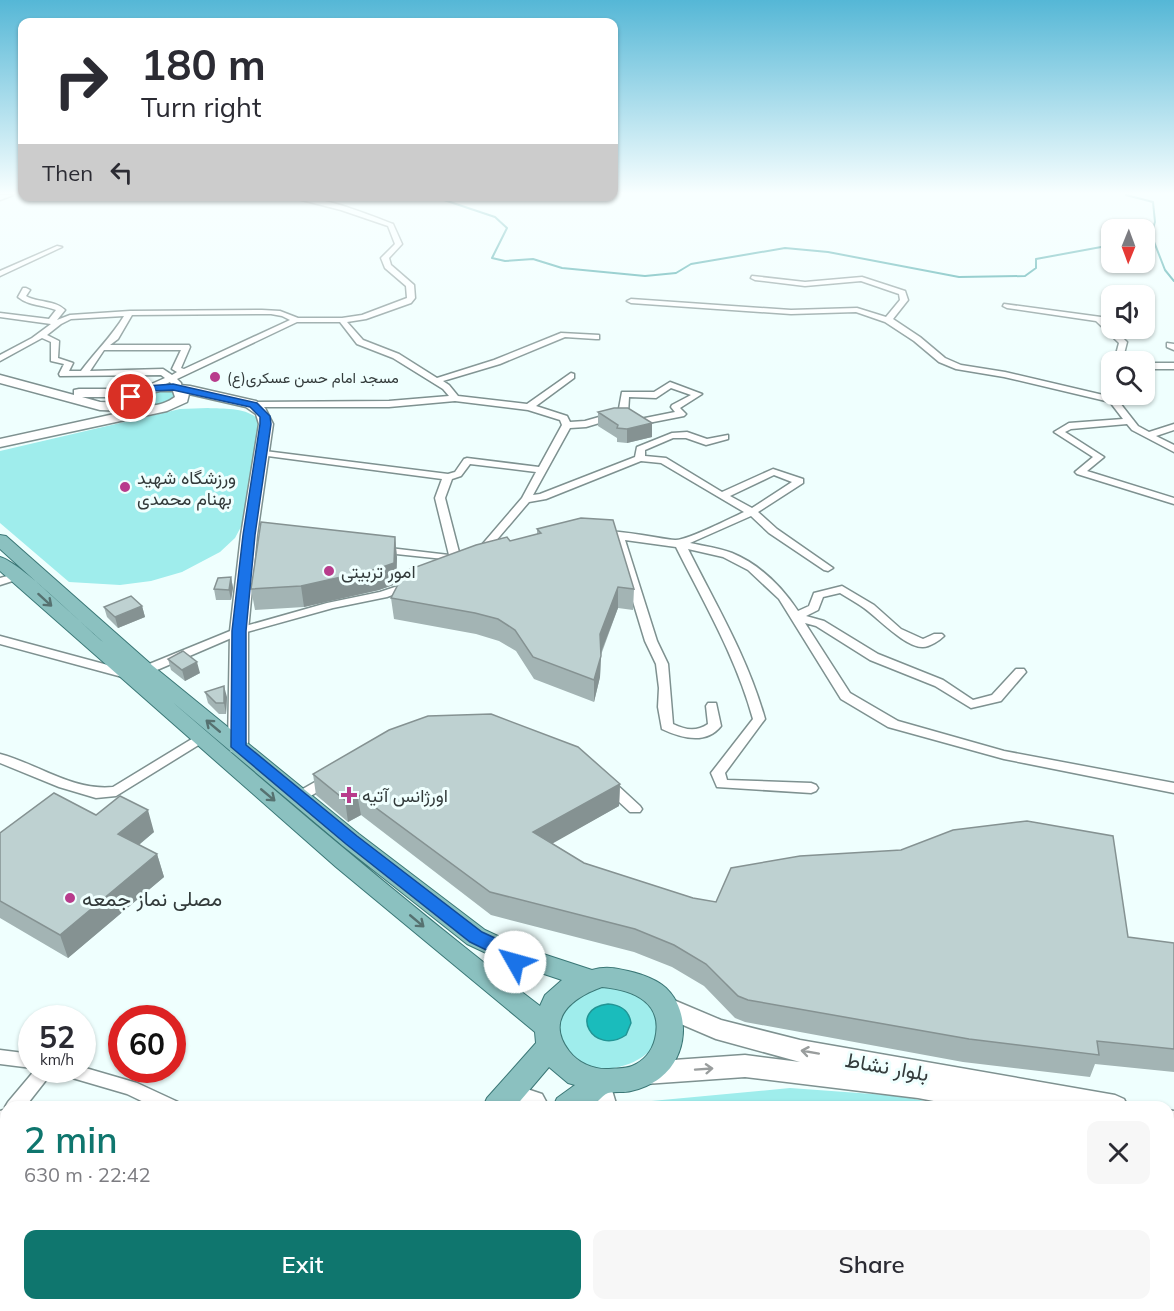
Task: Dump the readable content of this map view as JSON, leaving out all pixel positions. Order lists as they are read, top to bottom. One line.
{"streets":{"main road":["بلوار نشاط"]},"places":{"other":["مسجد امام حسن عسکری(ع)","ورزشگاه شهید بهنام محمدی","امور تربیتی","مصلی نماز جمعه"],"health":["اورژانس آتیه"]},"north":"bottom","page":{"turn":["180 m","Turn right"],"then":"Then","speed":"52 km/h","limit":"60","heading":["2 min","630 m · 22:42"],"buttons":["Exit","Share"]}}
